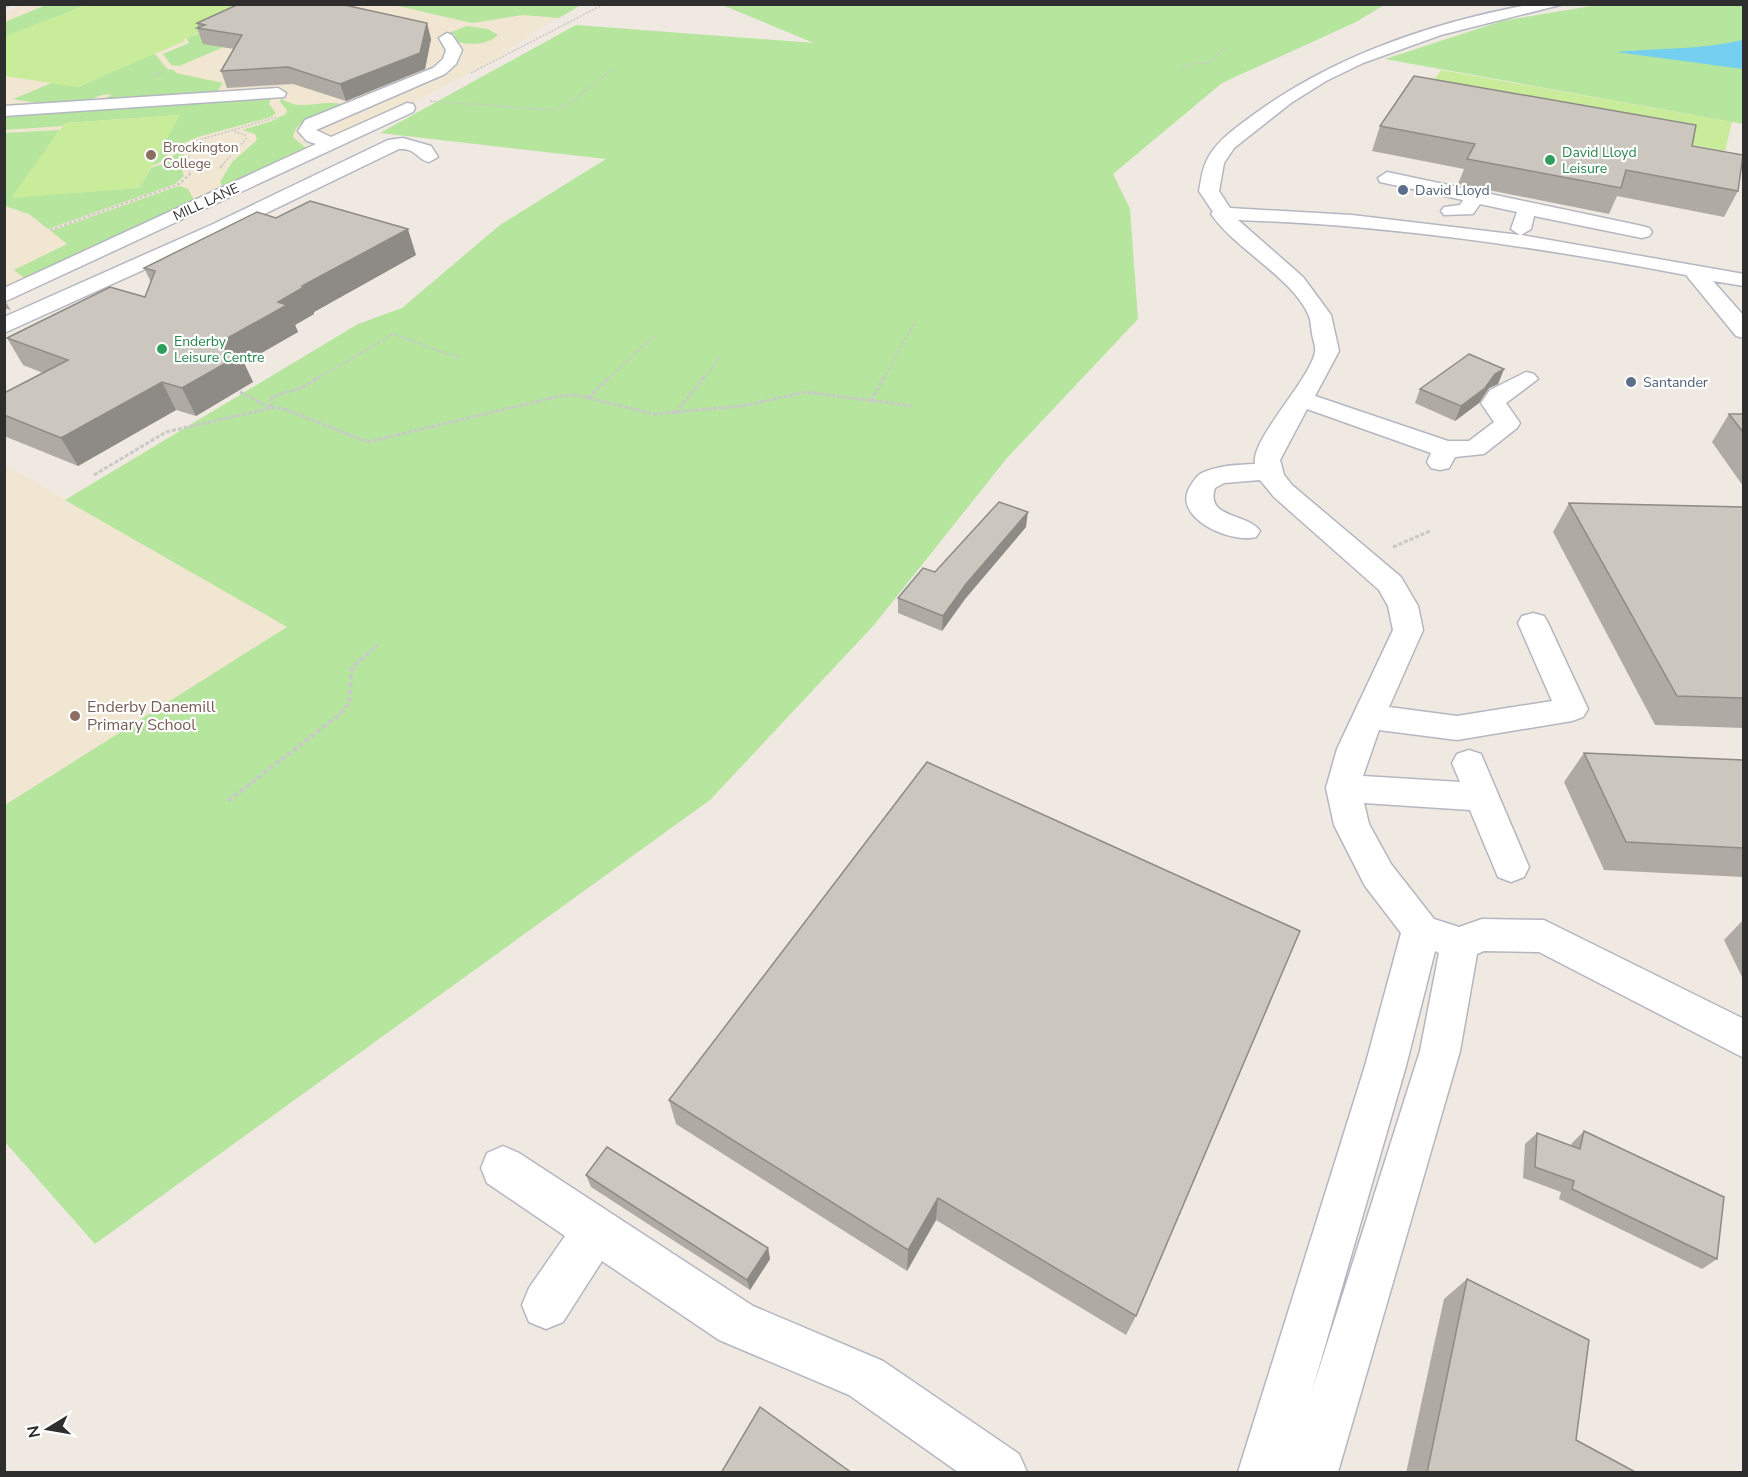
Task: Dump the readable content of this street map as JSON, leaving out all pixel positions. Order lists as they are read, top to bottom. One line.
{"streets":{"street":["MILL LANE"]},"places":["Brockington College","David Lloyd Leisure","David Lloyd","Enderby Leisure Centre","Santander","Enderby Danemill Primary School"],"north":"left"}
